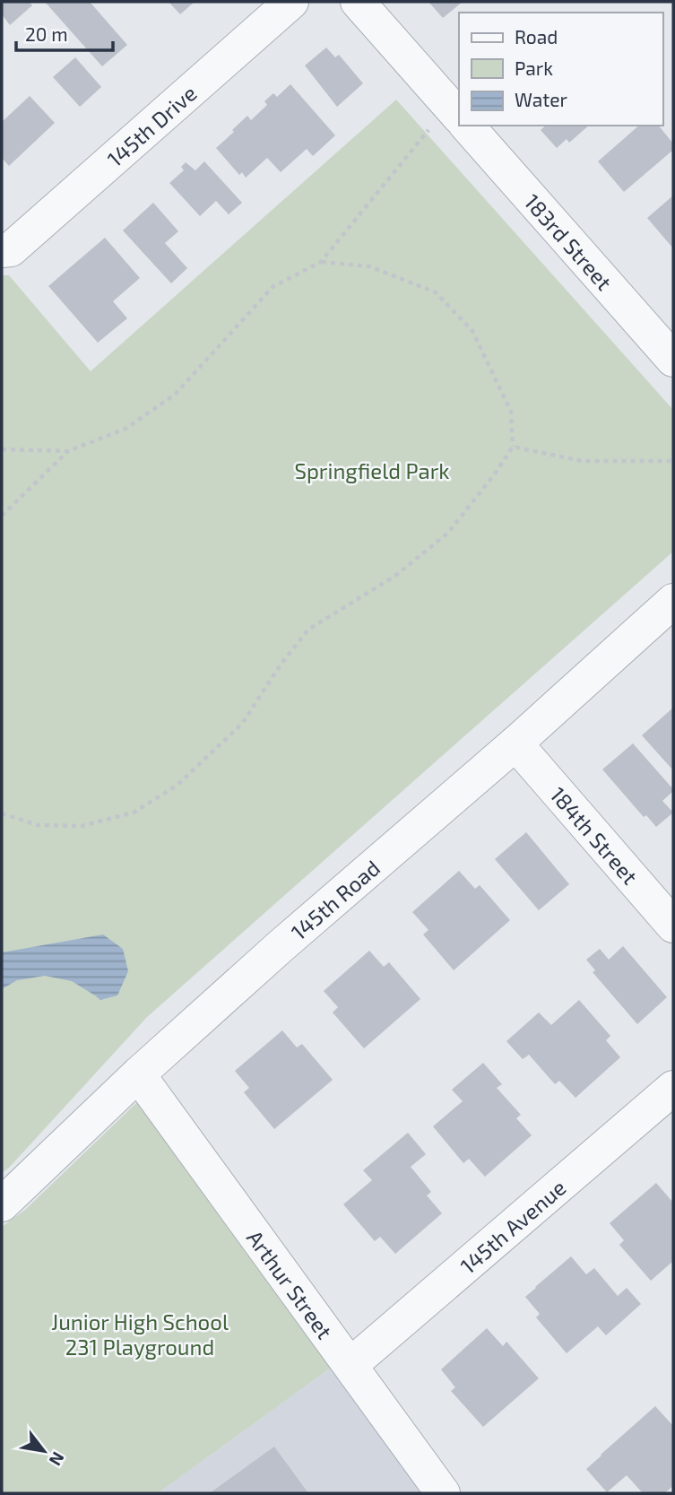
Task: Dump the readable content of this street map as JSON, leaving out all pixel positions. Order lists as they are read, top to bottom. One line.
{"streets":{"street":["145th Drive","183rd Street","184th Street","145th Road","145th Avenue","Arthur Street"]},"crossings":[["184th Street","145th Road"],["145th Road","Arthur Street"],["145th Avenue","Arthur Street"]],"parks":["Springfield Park","Junior High School 231 Playground"],"legend":["Road","Park","Water"],"scale_bar":"20 m","north":"bottom right"}
